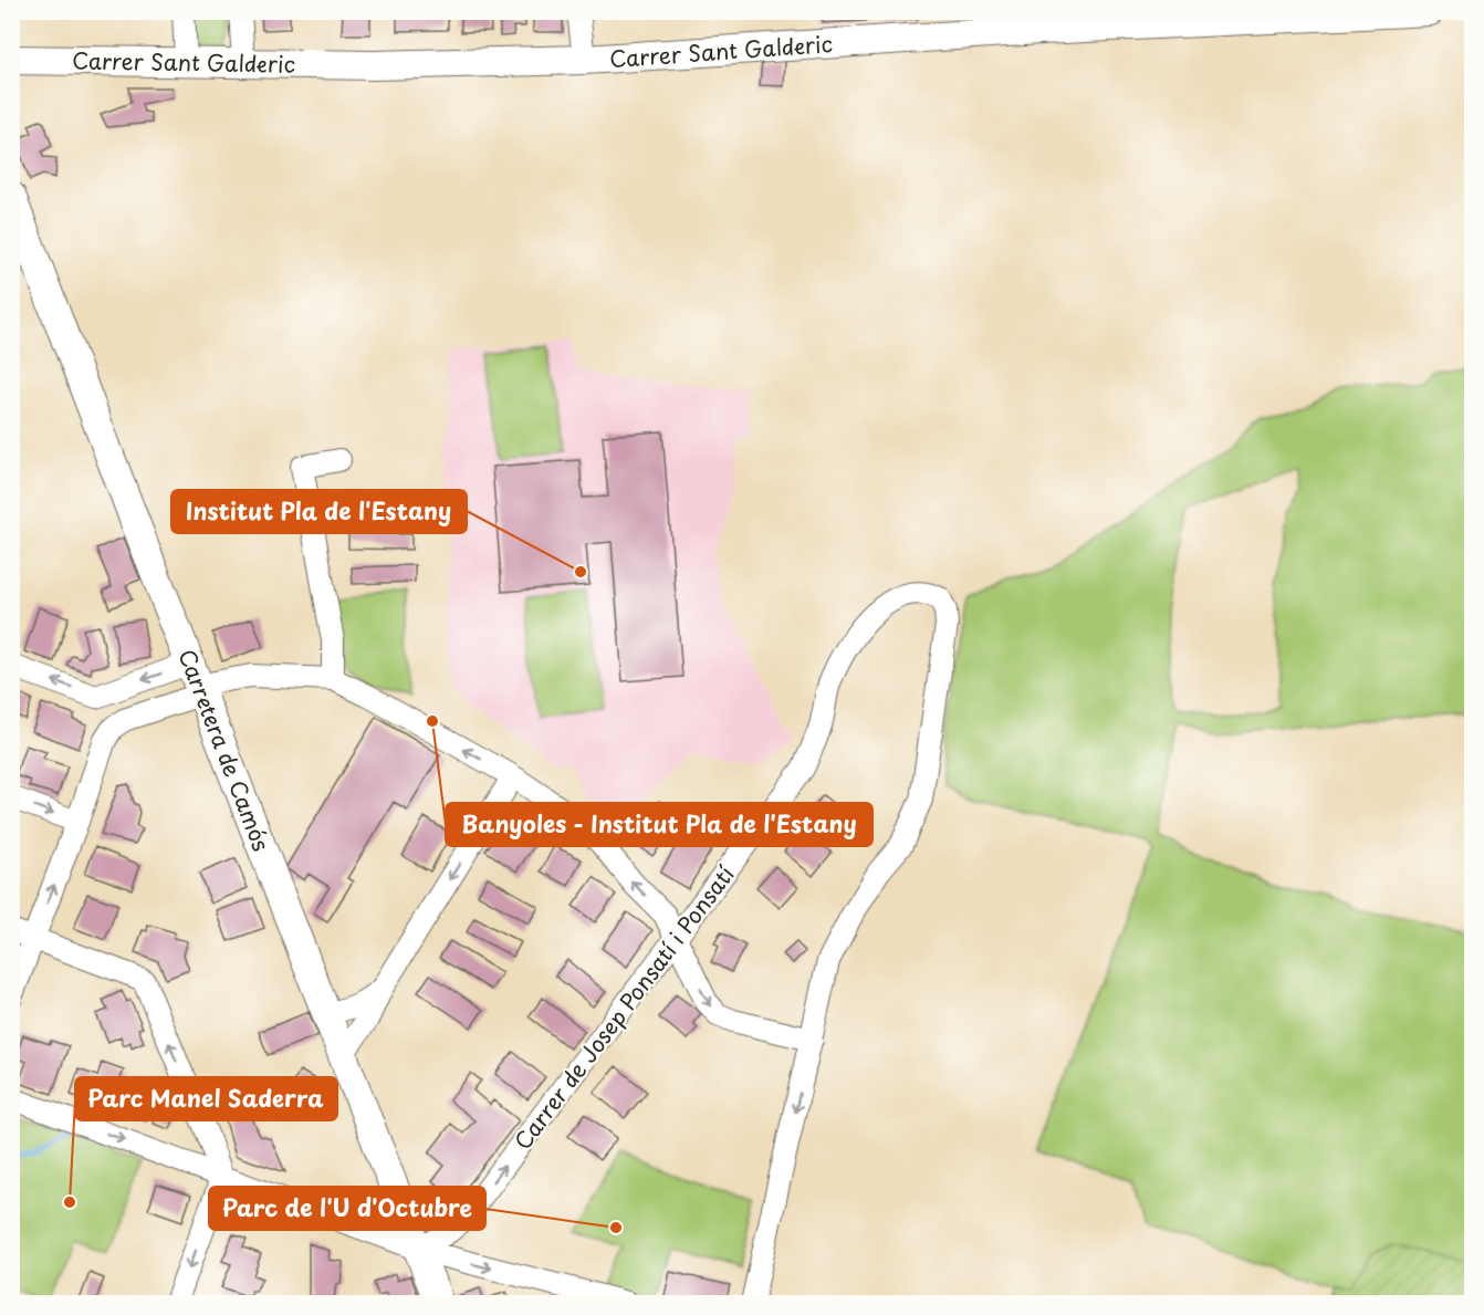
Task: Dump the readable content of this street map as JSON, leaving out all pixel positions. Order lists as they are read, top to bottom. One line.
{"streets":{"street":["Carrer Sant Galderic","Carretera de Camós","Carrer de Josep Ponsatí i Ponsatí"]},"crossings":[["Carretera de Camós","Carrer de Josep Ponsatí i Ponsatí"]],"places":["Institut Pla de l'Estany","Banyoles - Institut Pla de l'Estany","Parc Manel Saderra","Parc de l'U d'Octubre"]}
